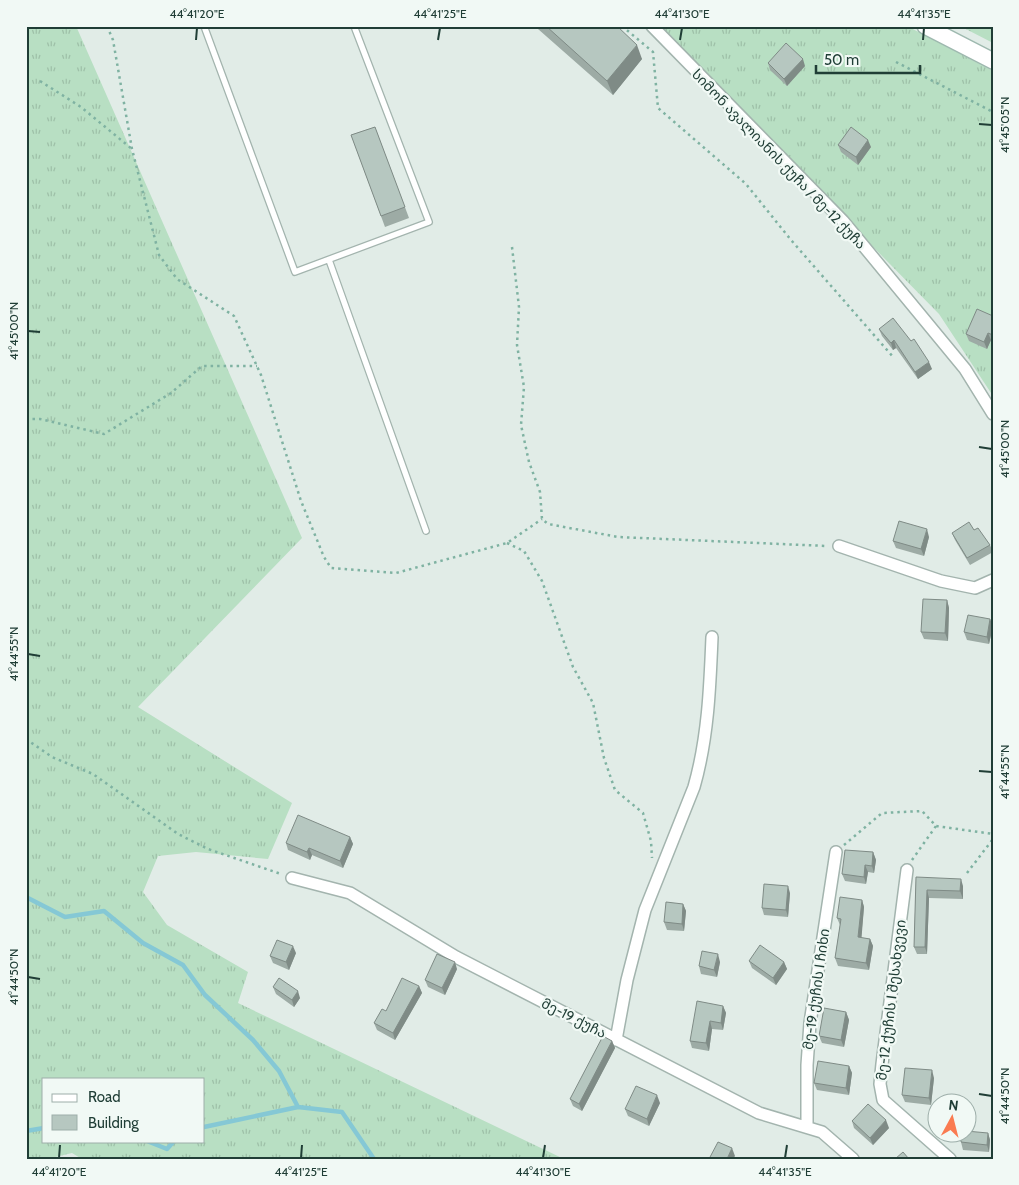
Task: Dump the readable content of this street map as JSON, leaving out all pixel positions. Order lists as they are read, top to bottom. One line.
{"streets":{"street":["სიმონ ავალიანის ქუჩა / მე-12 ქუჩა","მე-19 ქუჩის I ჩიხი","მე-12 ქუჩის I შესახვევი","მე-19 ქუჩა"]},"crossings":[["მე-19 ქუჩის I ჩიხი","მე-19 ქუჩა"]],"legend":["Road","Building"],"scale_bar":"50 m","north":"top","coordinates":["44°41'20\"E","44°41'25\"E","44°41'30\"E","44°41'35\"E","41°45'05\"N","41°45'00\"N","41°44'55\"N","41°44'50\"N"]}
